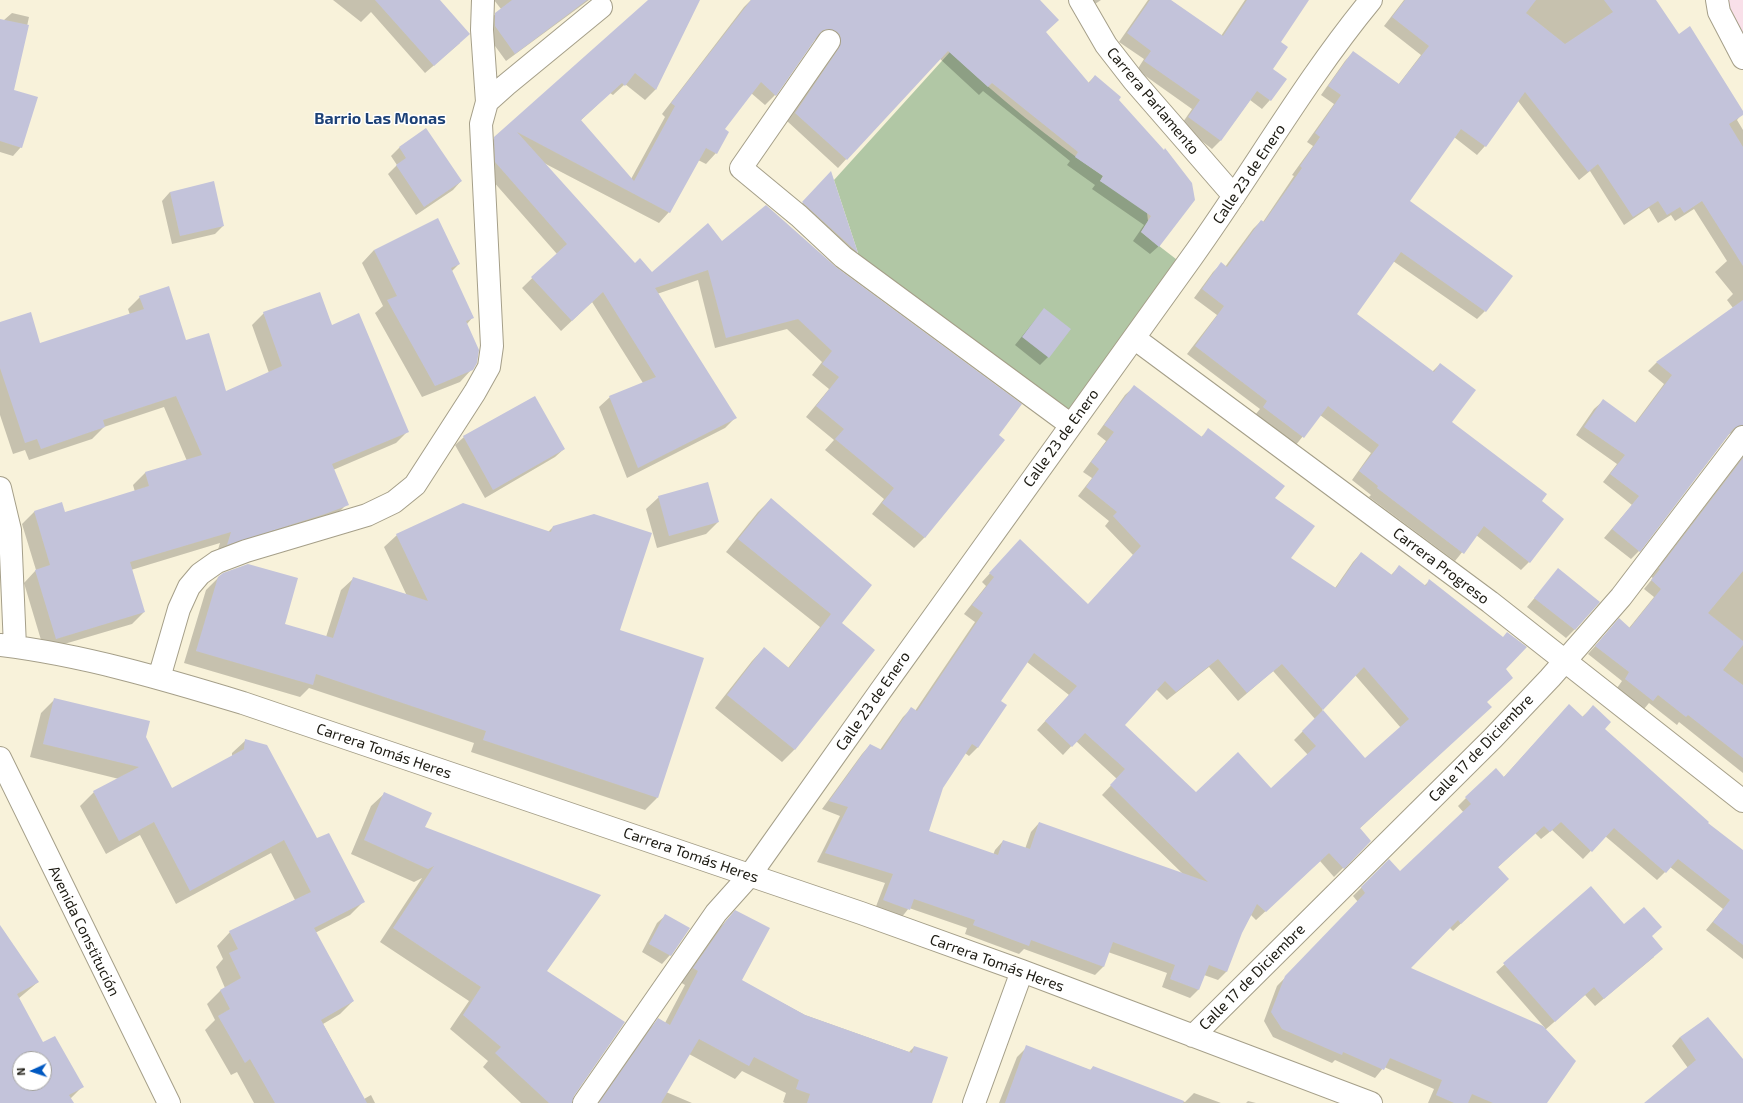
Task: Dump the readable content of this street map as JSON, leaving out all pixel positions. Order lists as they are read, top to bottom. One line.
{"streets":{"street":["Carrera Parlamento","Calle 23 de Enero","Carrera Progreso","Calle 17 de Diciembre","Carrera Tomás Heres","Avenida Constitución"]},"crossings":[["Carrera Parlamento","Calle 23 de Enero"],["Calle 23 de Enero","Carrera Progreso"],["Calle 23 de Enero","Carrera Tomás Heres"],["Carrera Progreso","Calle 17 de Diciembre"],["Calle 17 de Diciembre","Carrera Tomás Heres"]],"districts":["Barrio Las Monas"],"north":"left"}
